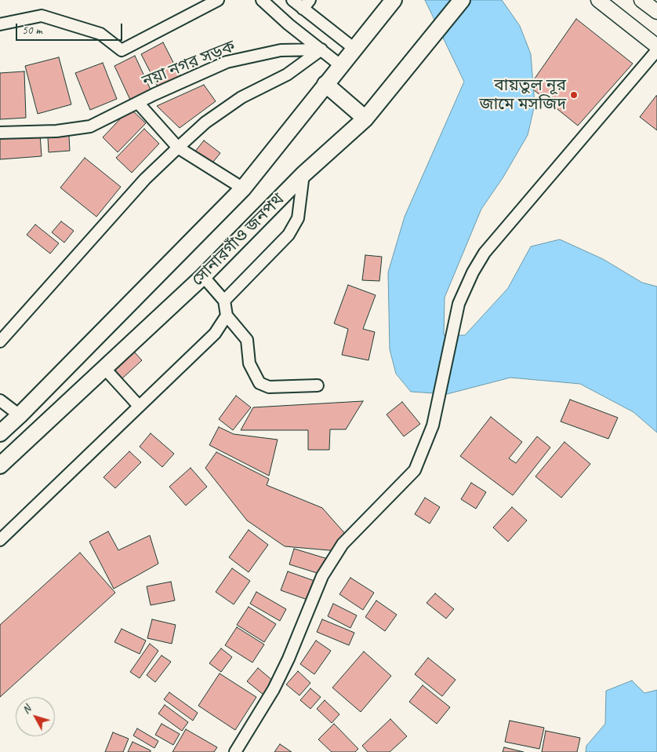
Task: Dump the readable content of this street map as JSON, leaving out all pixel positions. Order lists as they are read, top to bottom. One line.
{"streets":{"main road":["সোনারগাঁও জনপথ"],"street":["নয়া নগর সড়ক"]},"crossings":[["নয়া নগর সড়ক","সোনারগাঁও জনপথ"]],"places":["বায়তুল নূর জামে মসজিদ"],"scale_bar":"50 m","north":"top left"}
